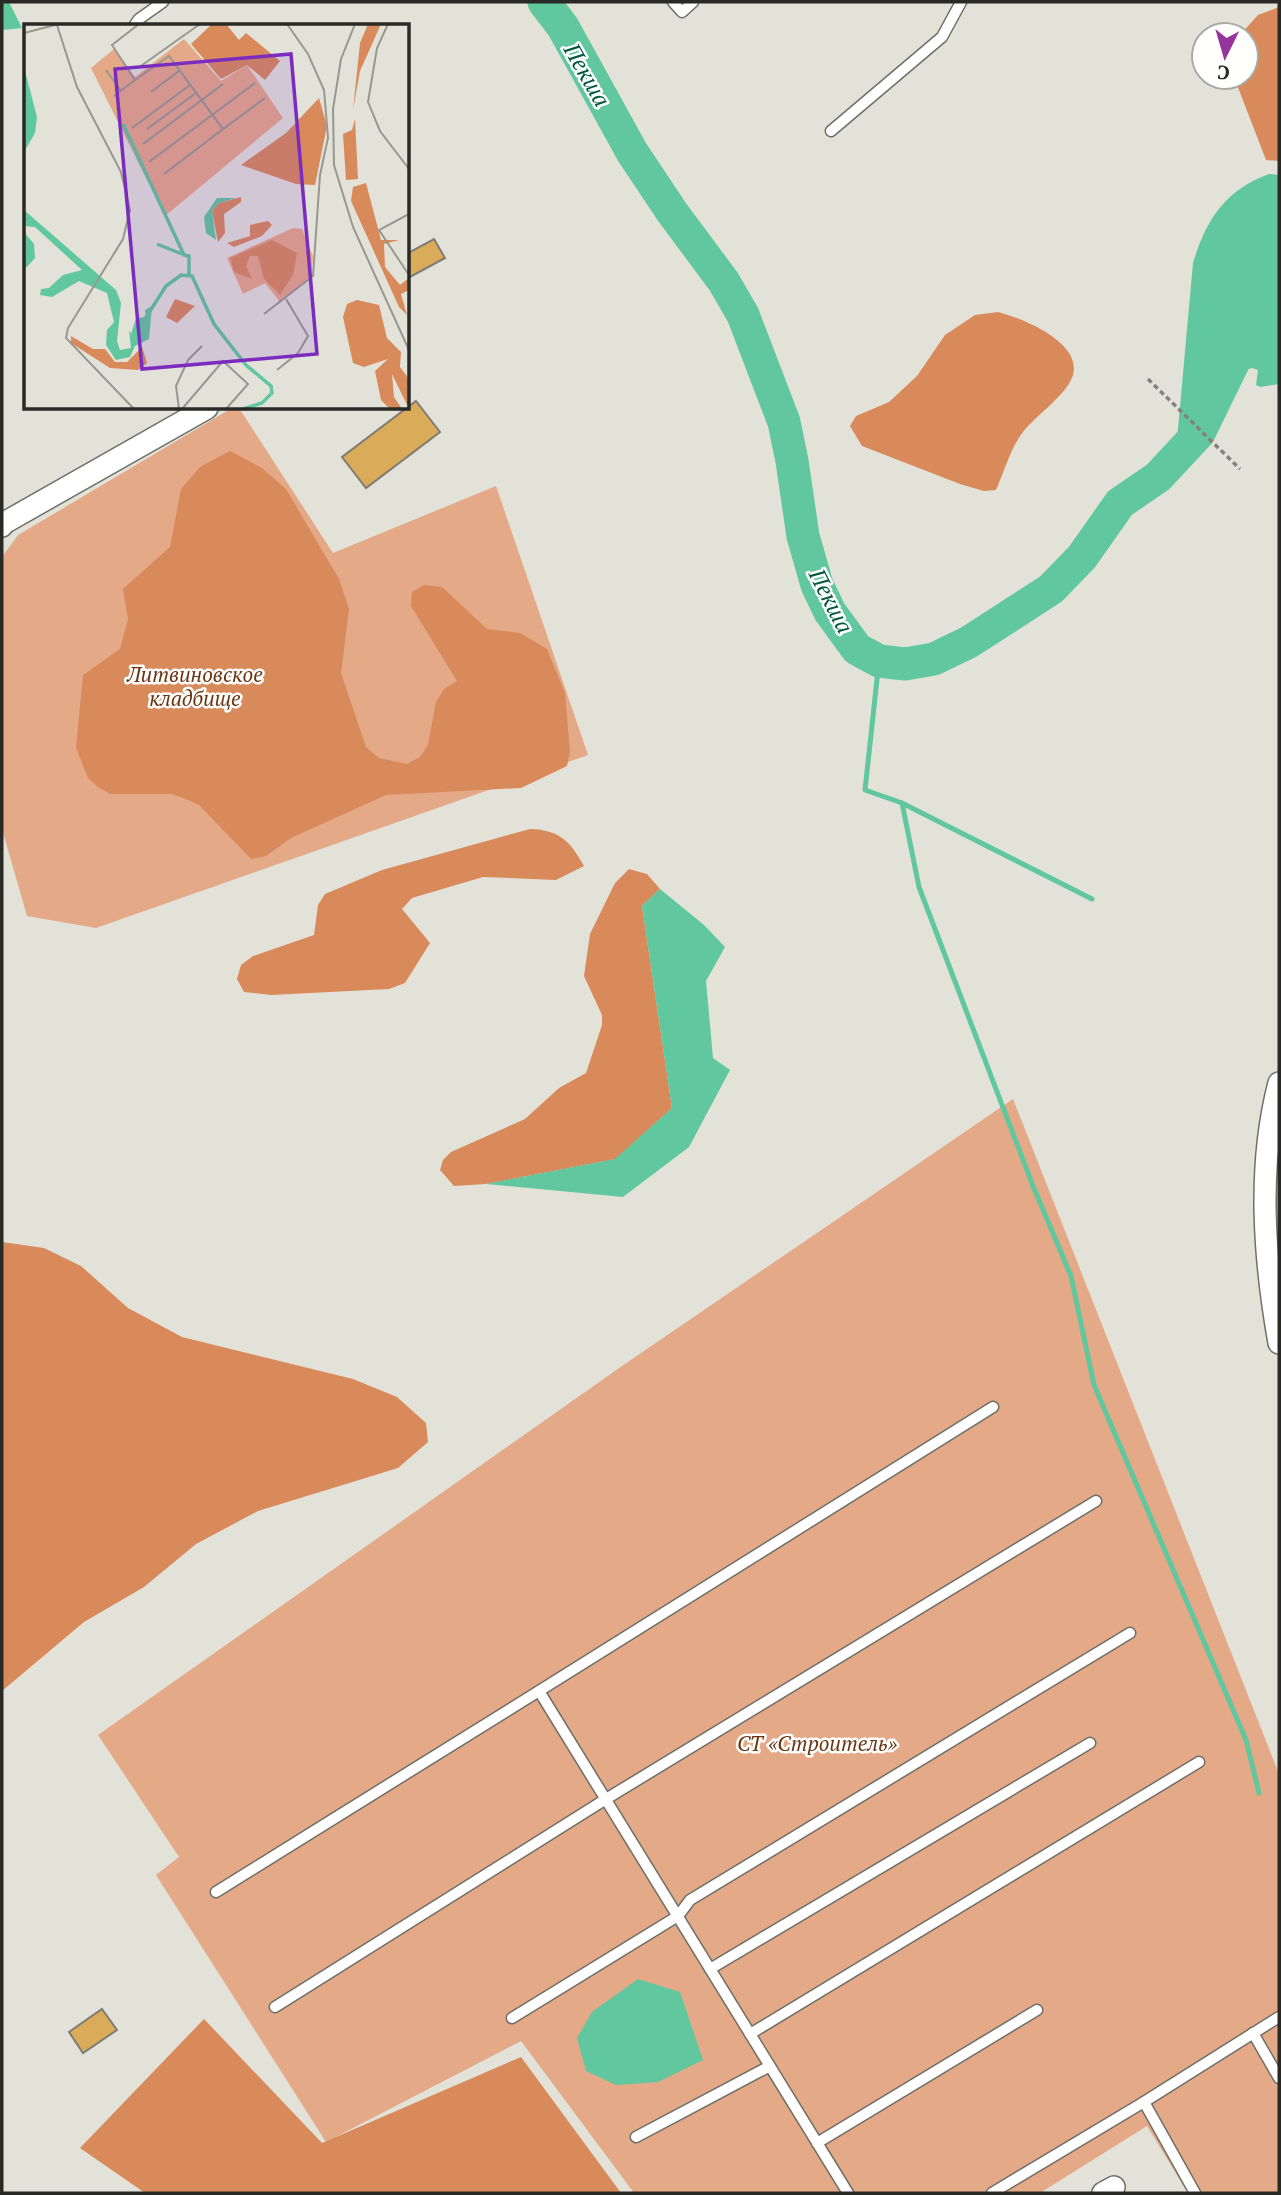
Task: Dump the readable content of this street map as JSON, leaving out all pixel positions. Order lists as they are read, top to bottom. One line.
{"water":["Пекша"],"parks":["Литвиновское кладбище","СТ «Строитель»"],"north":"bottom"}
